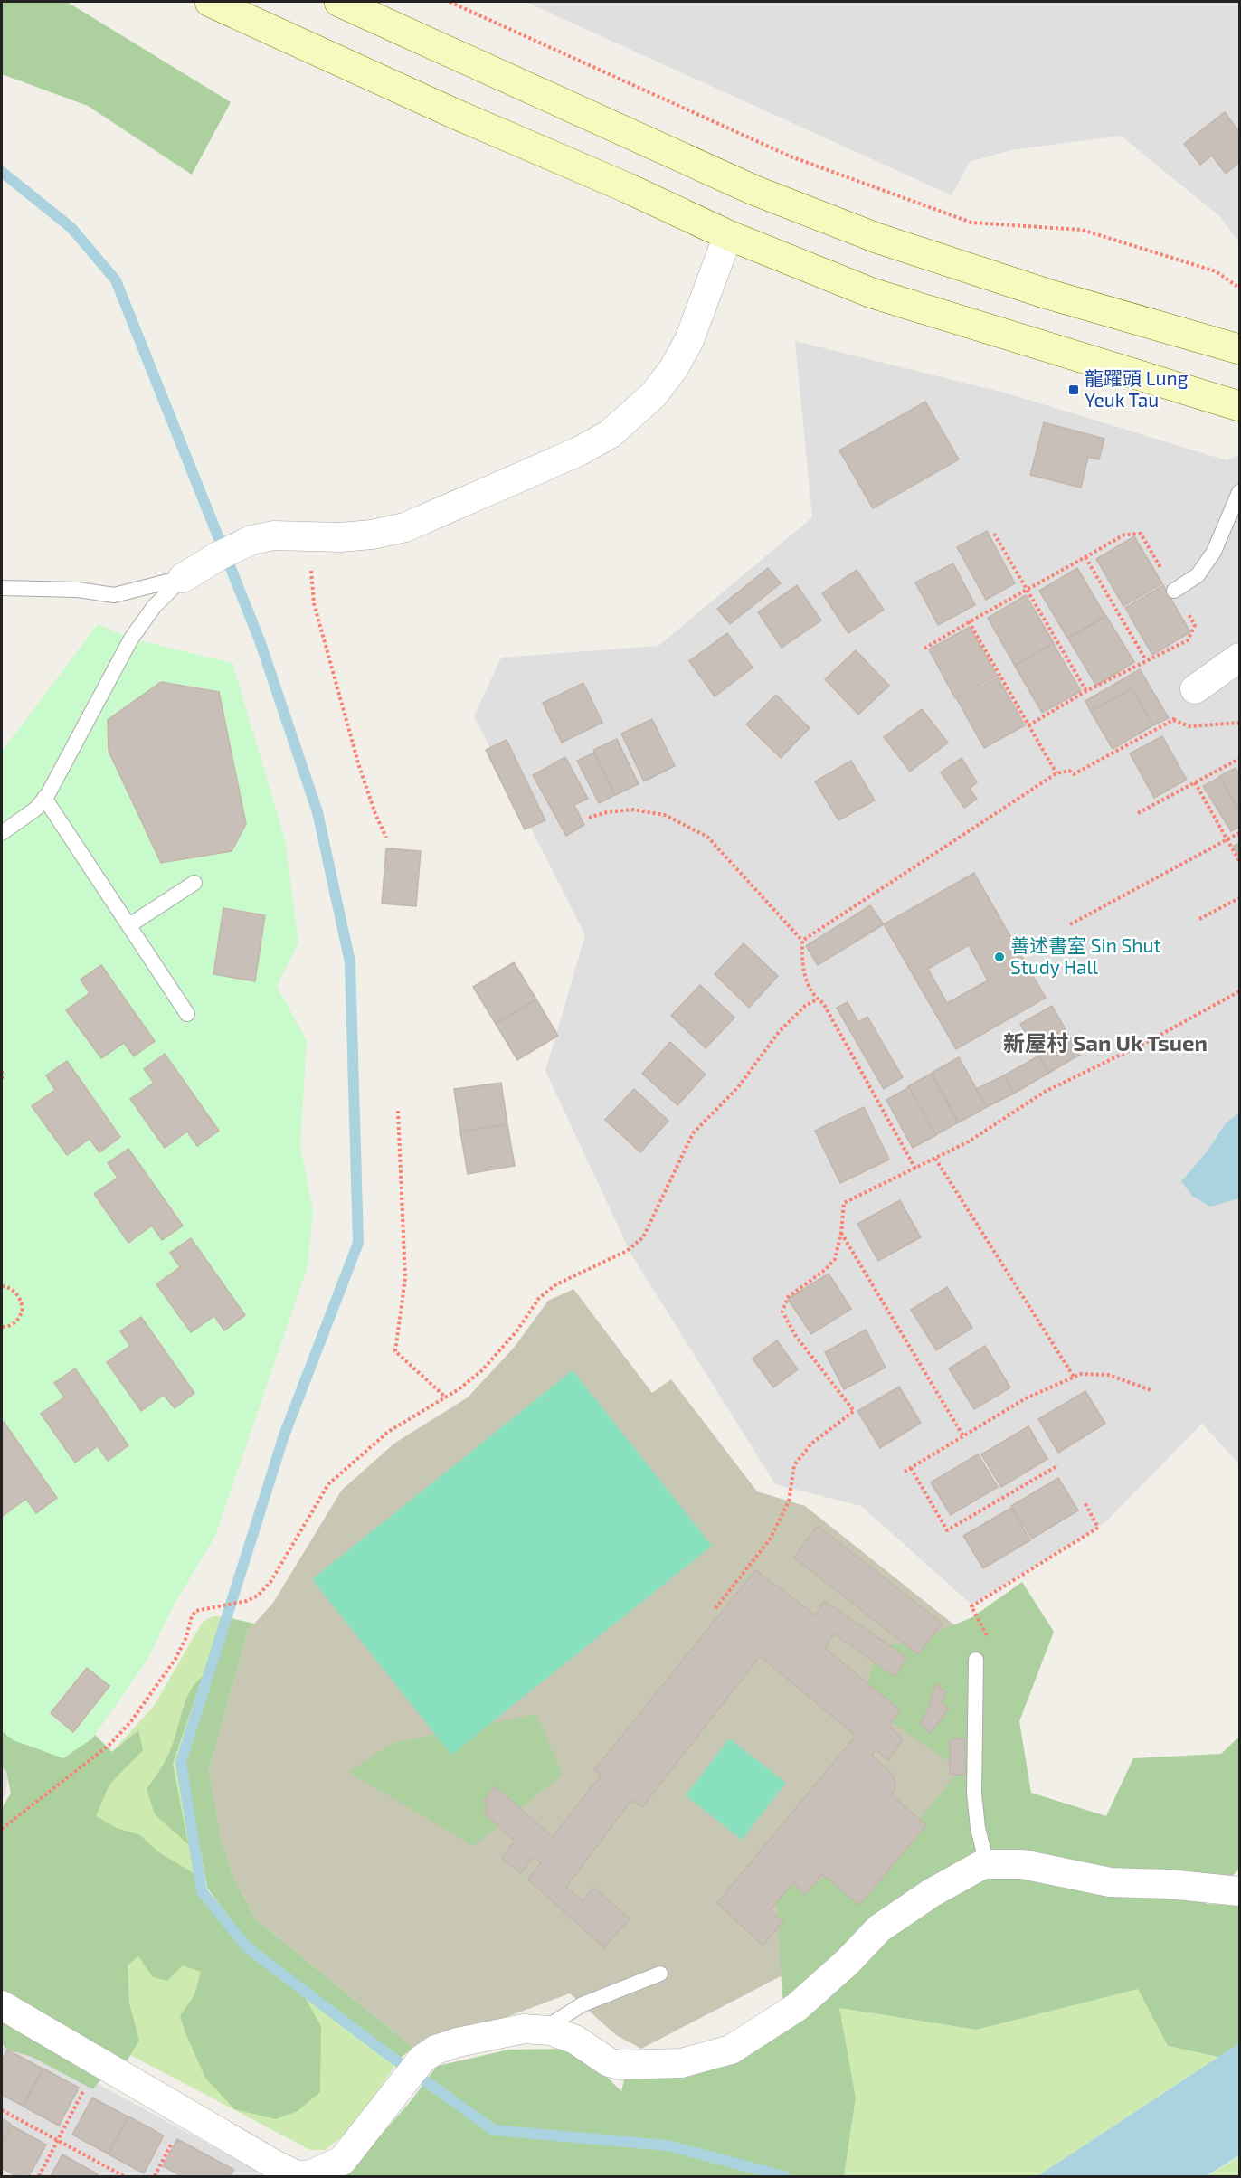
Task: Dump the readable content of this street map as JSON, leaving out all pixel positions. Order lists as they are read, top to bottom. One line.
{"districts":["新屋村 San Uk Tsuen"],"places":{"transit":["龍躍頭 Lung Yeuk Tau"],"other":["善述書室 Sin Shut Study Hall"]}}
